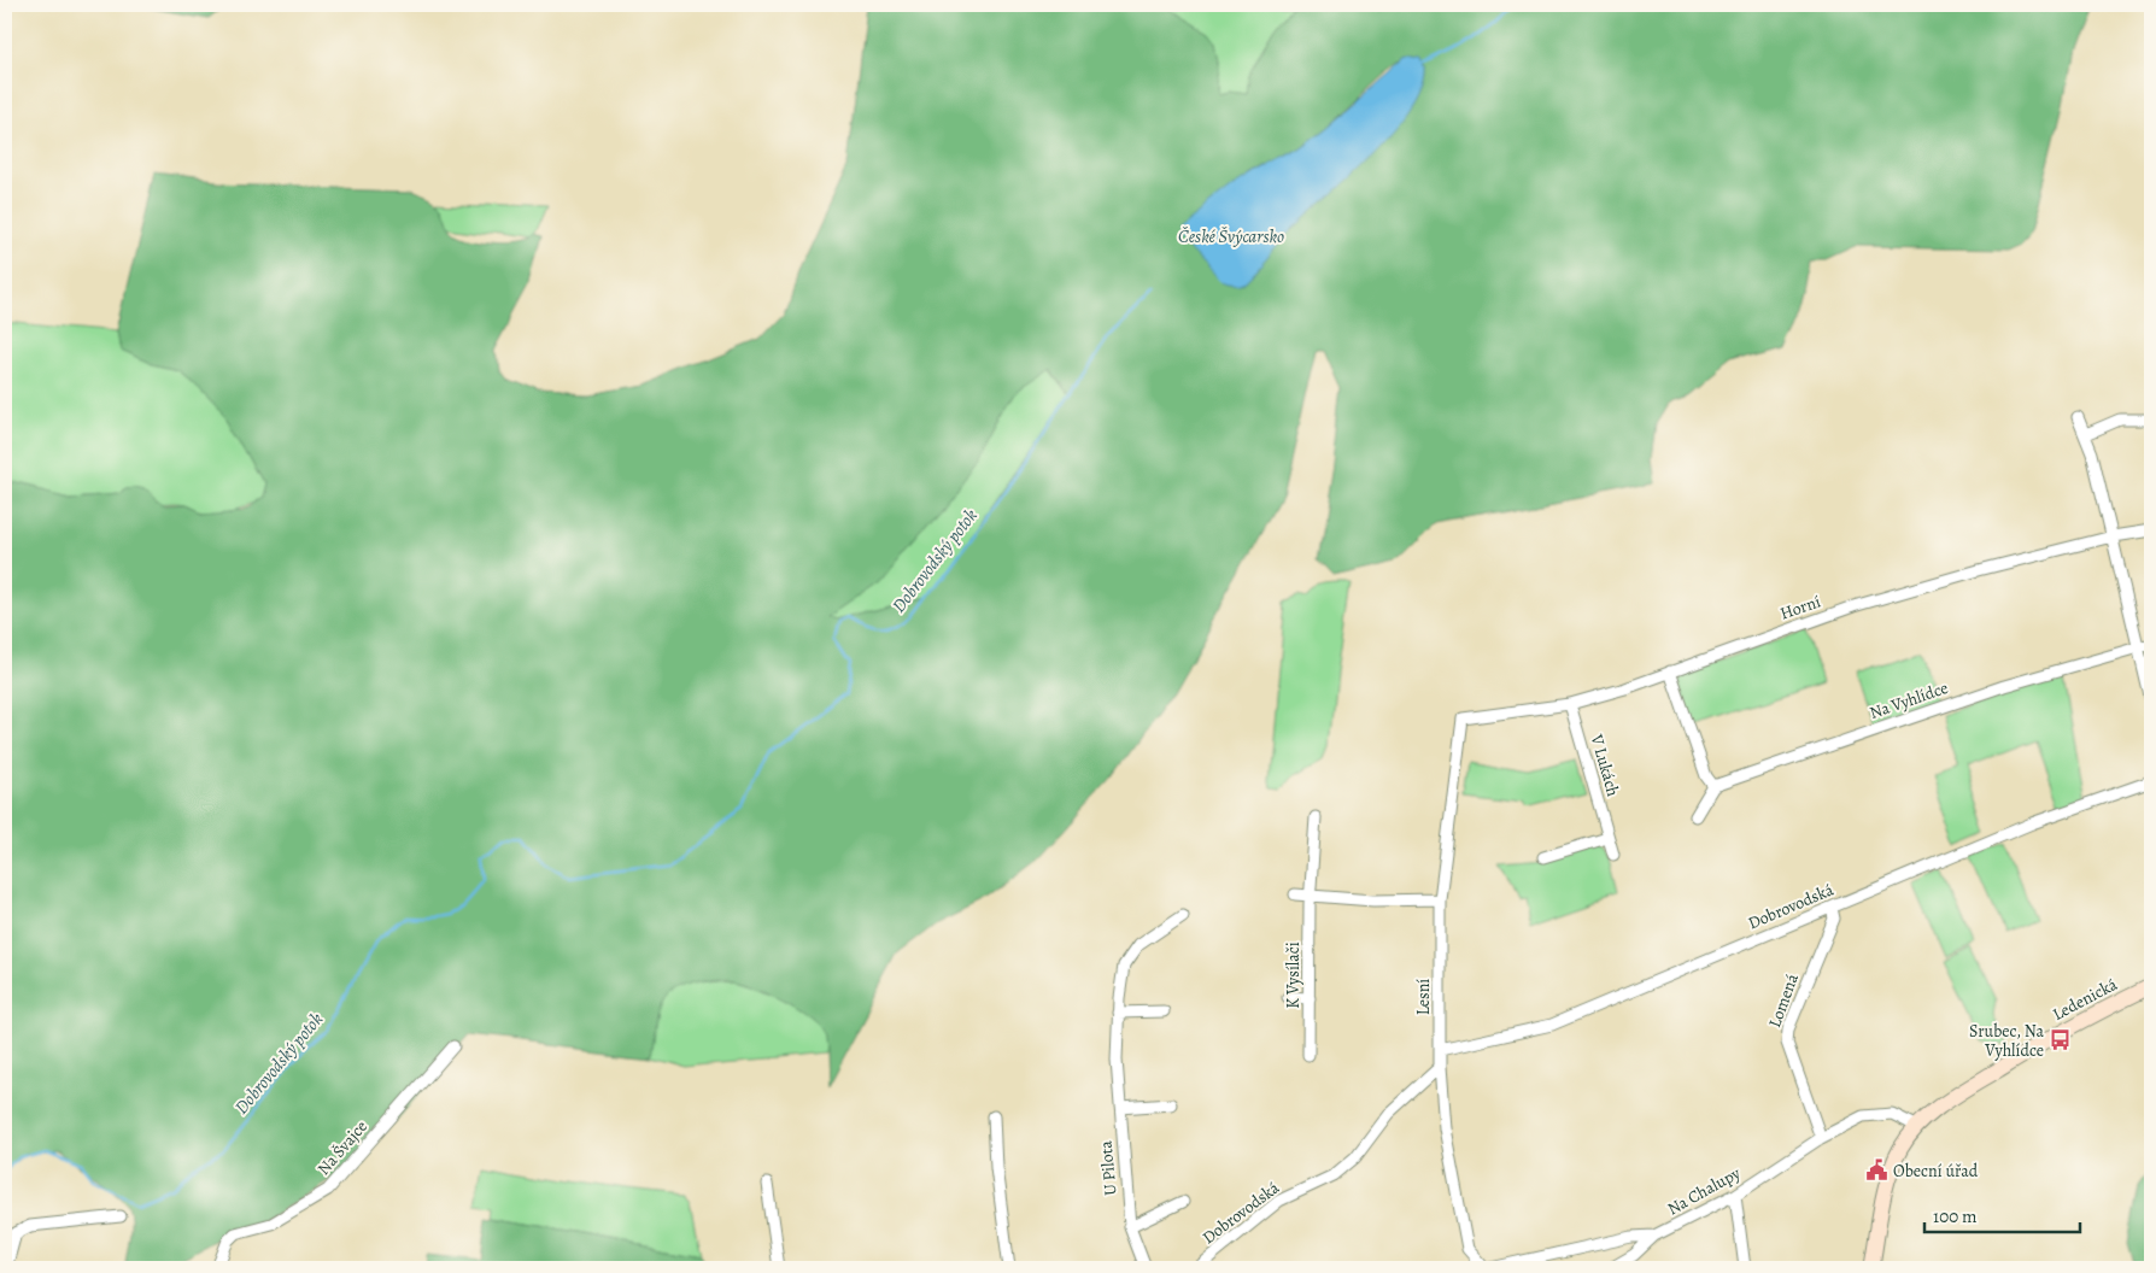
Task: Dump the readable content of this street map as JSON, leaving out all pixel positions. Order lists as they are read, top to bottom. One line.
{"streets":{"main road":["Ledenická"],"street":["Horní","Na Vyhlídce","V Lukách","Dobrovodská","K Vysílači","Lesní","Lomená","Na Švajce","U Pilota","Na Chalupy"]},"crossings":[["Horní","V Lukách"],["Horní","Lesní"],["Dobrovodská","Lesní"],["Dobrovodská","Lomená"],["Ledenická","Na Chalupy"],["Lomená","Na Chalupy"]],"water":["České Švýcarsko","Dobrovodský potok"],"places":{"bus stop":["Srubec, Na Vyhlídce"],"public building":["Obecní úřad"]},"scale_bar":"100 m"}
